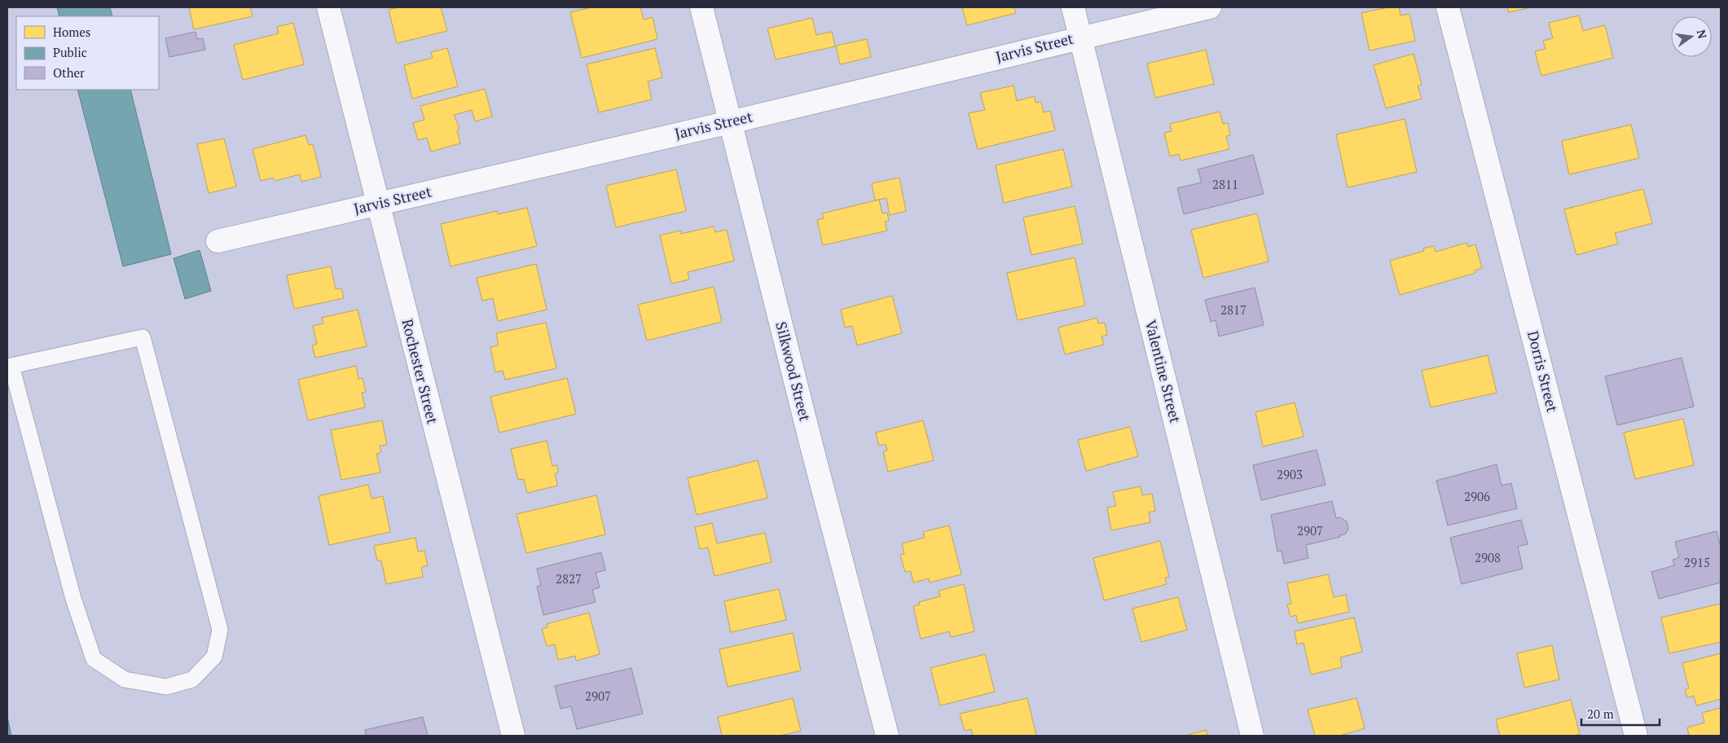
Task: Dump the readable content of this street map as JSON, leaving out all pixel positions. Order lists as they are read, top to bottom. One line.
{"streets":{"street":["Jarvis Street","Rochester Street","Silkwood Street","Valentine Street","Dorris Street"]},"crossings":[["Jarvis Street","Rochester Street"],["Jarvis Street","Silkwood Street"],["Jarvis Street","Valentine Street"]],"house_numbers":["2811","2817","2903","2906","2907","2908","2915","2827","2907"],"legend":["Homes","Public","Other"],"scale_bar":"20 m","north":"right"}
